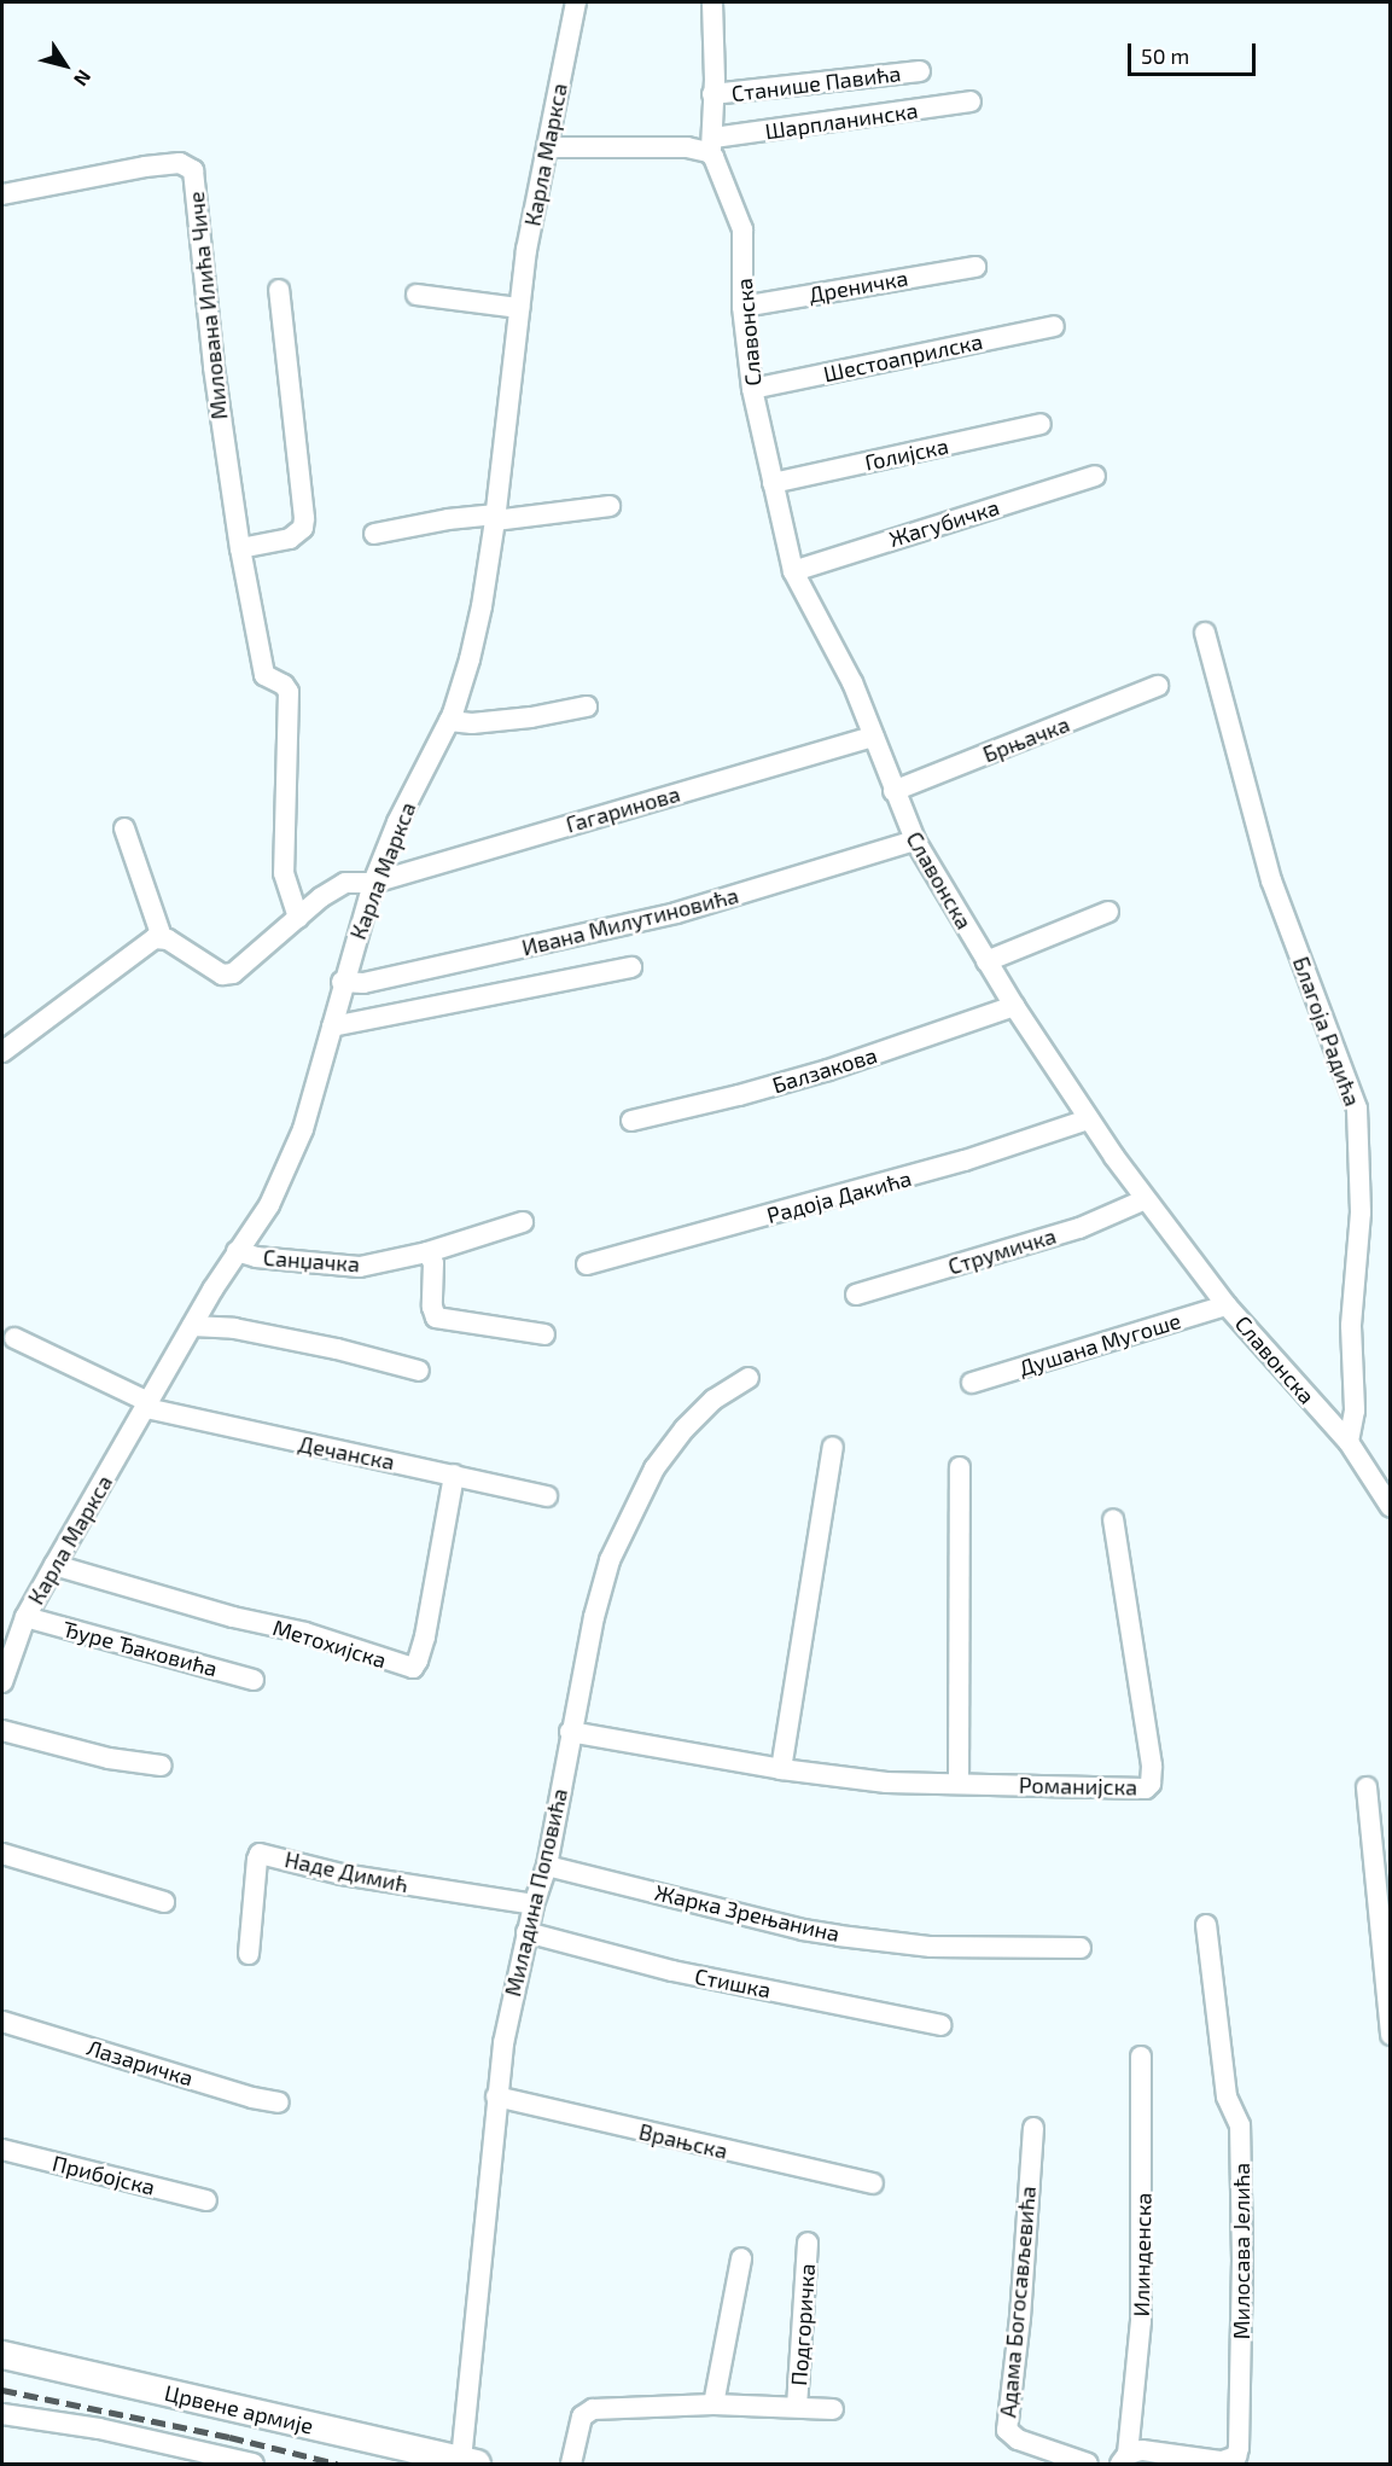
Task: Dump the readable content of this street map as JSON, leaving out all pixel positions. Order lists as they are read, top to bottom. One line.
{"streets":{"main road":["Црвене армије"],"street":["Станише Павића","Шарпланинска","Карла Маркса","Дреничка","Милована Илића Чиче","Славонска","Шестоаприлска","Голијска","Жагубичка","Брњачка","Гагаринова","Ивана Милутиновића","Благоја Радића","Балзакова","Радоја Дакића","Струмичка","Санџачка","Душана Мугоше","Дечанска","Метохијска","Ђуре Ђаковића","Романијска","Наде Димић","Миладина Поповића","Жарка Зрењанина","Стишка","Лазаричка","Врањска","Прибојска","Милосава Јелића","Илинденска","Адама Богосављевића","Подгоричка"]},"crossings":[["Станише Павића","Славонска"],["Шарпланинска","Славонска"],["Карла Маркса","Гагаринова"],["Карла Маркса","Ивана Милутиновића"],["Карла Маркса","Санџачка"],["Карла Маркса","Дечанска"],["Карла Маркса","Метохијска"],["Карла Маркса","Ђуре Ђаковића"],["Дреничка","Славонска"],["Славонска","Шестоаприлска"],["Славонска","Голијска"],["Славонска","Жагубичка"],["Славонска","Брњачка"],["Славонска","Гагаринова"],["Славонска","Ивана Милутиновића"],["Славонска","Благоја Радића"],["Славонска","Балзакова"],["Славонска","Радоја Дакића"],["Славонска","Струмичка"],["Славонска","Душана Мугоше"],["Дечанска","Метохијска"],["Романијска","Миладина Поповића"],["Наде Димић","Миладина Поповића"],["Миладина Поповића","Жарка Зрењанина"],["Миладина Поповића","Стишка"],["Миладина Поповића","Врањска"],["Миладина Поповића","Црвене армије"],["Милосава Јелића","Илинденска"]],"scale_bar":"50 m","north":"bottom right"}
